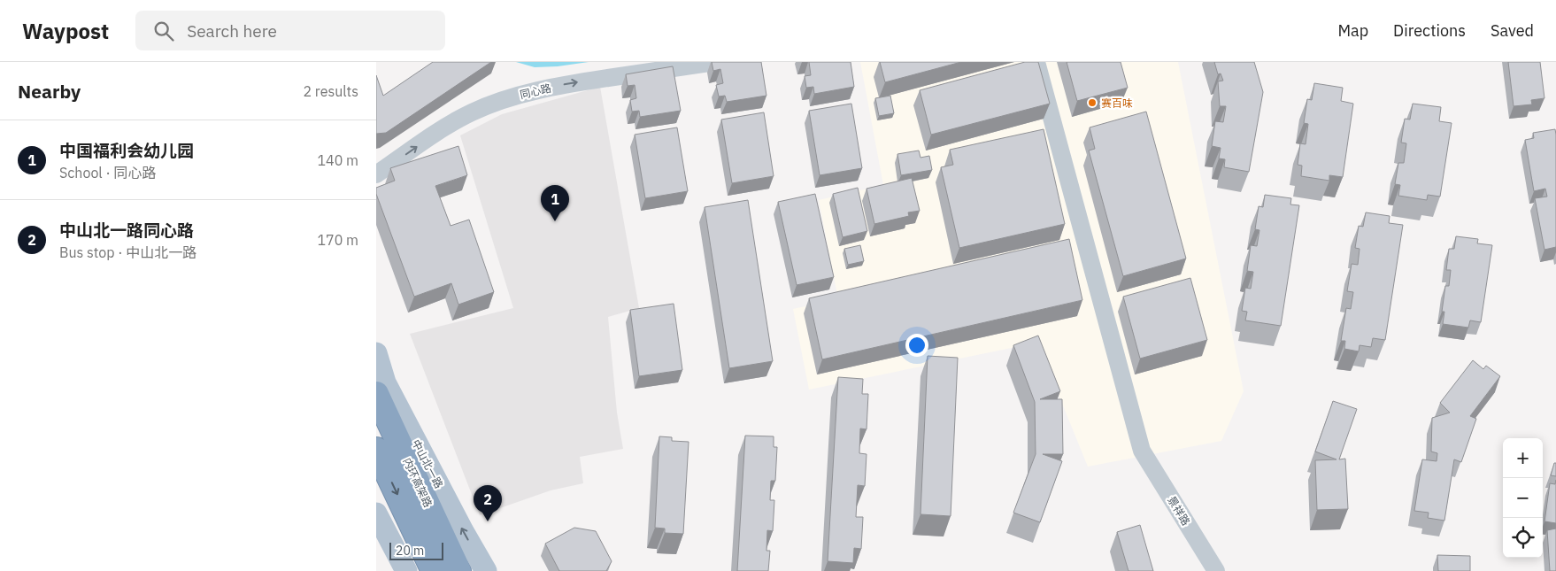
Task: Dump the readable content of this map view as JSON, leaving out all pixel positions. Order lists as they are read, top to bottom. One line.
{"streets":{"highway":["内环高架路"],"main road":["中山北一路"],"street":["同心路","景祥路"]},"one_way":["同心路","中山北一路"],"places":["赛百味"],"scale_bar":"20 m","page":{"header":"Waypost","search":"Search here","nav":["Map","Directions","Saved"],"heading":["Nearby","2 results"],"list":[{"mark":"1","name":"中国福利会幼儿园","note":"School · 同心路","value":"140 m"},{"mark":"2","name":"中山北一路同心路","note":"Bus stop · 中山北一路","value":"170 m"}],"pins":["1","2"],"map_buttons":["+","−"],"scale":"20 m"}}
